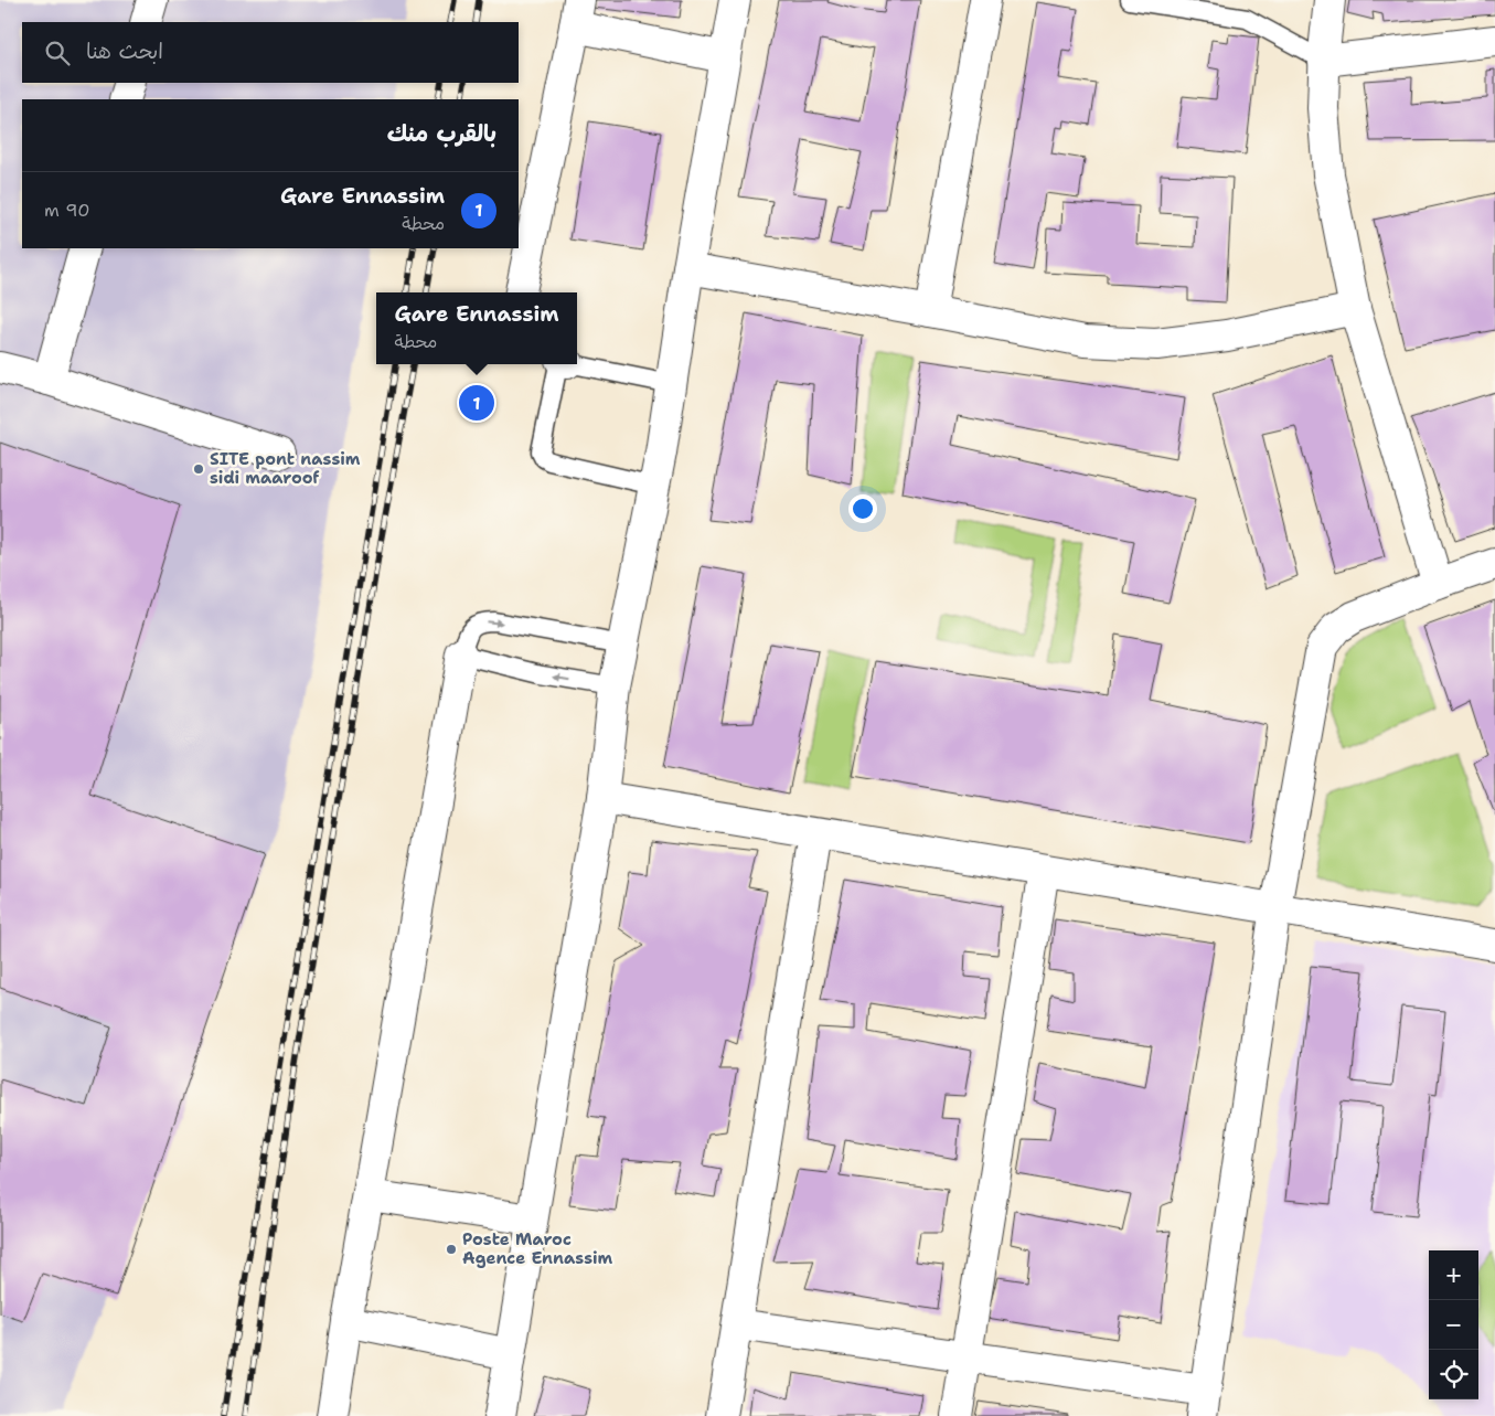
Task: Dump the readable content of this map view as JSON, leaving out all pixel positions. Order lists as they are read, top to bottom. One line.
{"places":["SITE pont nassim sidi maaroof","Poste Maroc Agence Ennassim"],"page":{"search":"ابحث هنا","heading":"بالقرب منك","list":[{"mark":"1","name":"Gare Ennassim","note":"محطة","value":"90 m"}],"popup":["Gare Ennassim","محطة"],"pins":"1","map_buttons":["+","−"]}}
